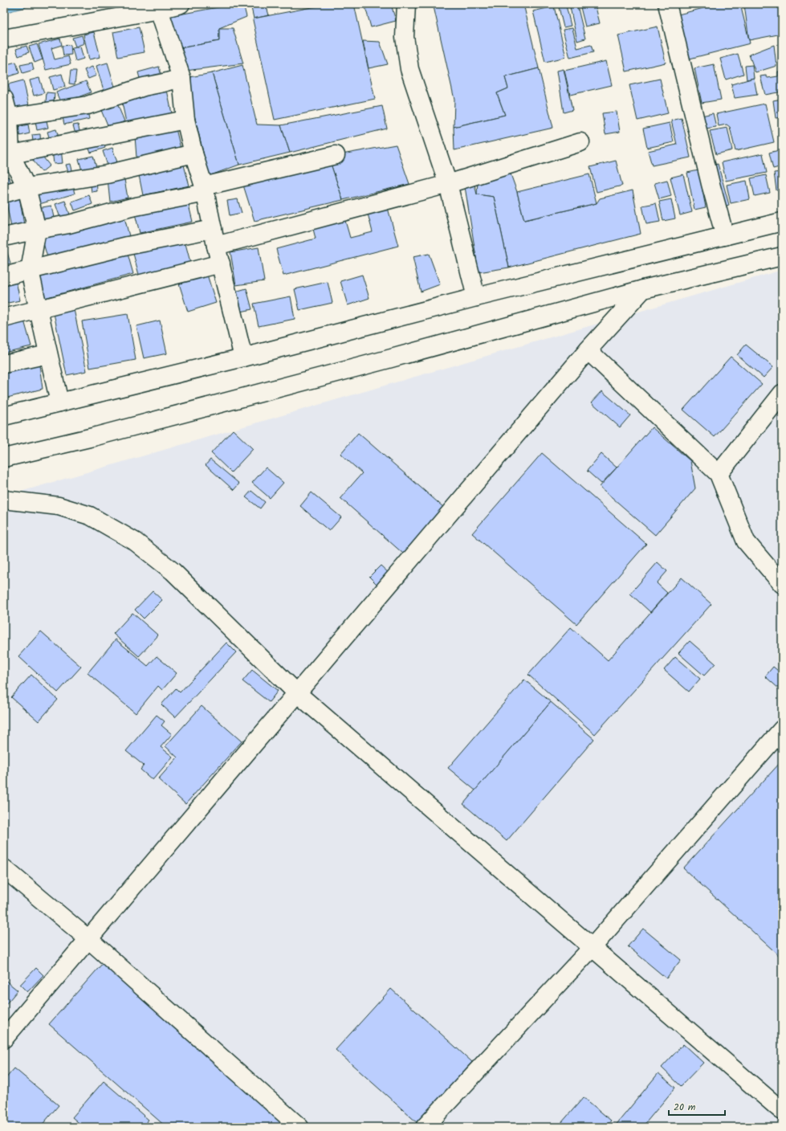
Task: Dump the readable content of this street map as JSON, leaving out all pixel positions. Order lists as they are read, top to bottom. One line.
{"scale_bar":"20 m"}
